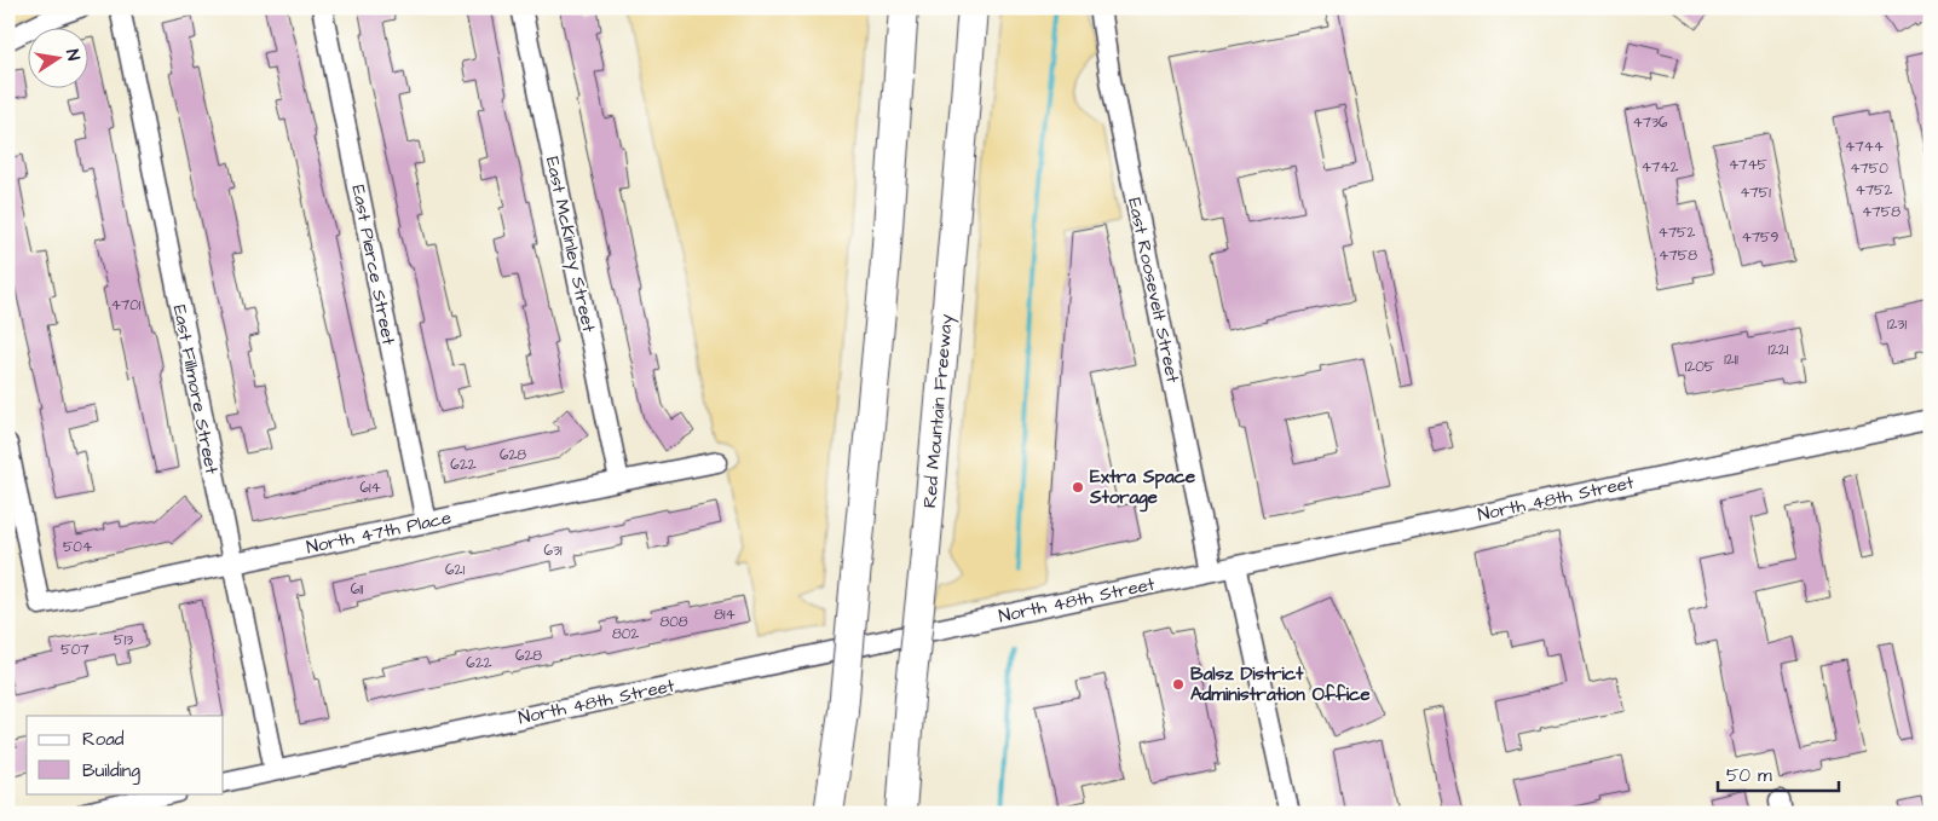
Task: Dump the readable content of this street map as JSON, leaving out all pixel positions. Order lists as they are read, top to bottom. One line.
{"streets":{"highway":["Red Mountain Freeway"],"street":["East McKinley Street","East Pierce Street","East Roosevelt Street","East Fillmore Street","North 48th Street","North 47th Place"]},"crossings":[["East McKinley Street","North 47th Place"],["East Pierce Street","North 47th Place"],["East Roosevelt Street","North 48th Street"],["East Fillmore Street","North 48th Street"],["East Fillmore Street","North 47th Place"]],"places":["Extra Space Storage","Balsz District Administration Office"],"house_numbers":["4736","4744","4745","4742","4750","4752","4751","4758","4752","4759","4758","4701","1231","1221","1211","1205","628","622","614","504","631","621","611","814","808","802","513","507","628","622"],"legend":["Road","Building"],"scale_bar":"50 m","north":"right"}
